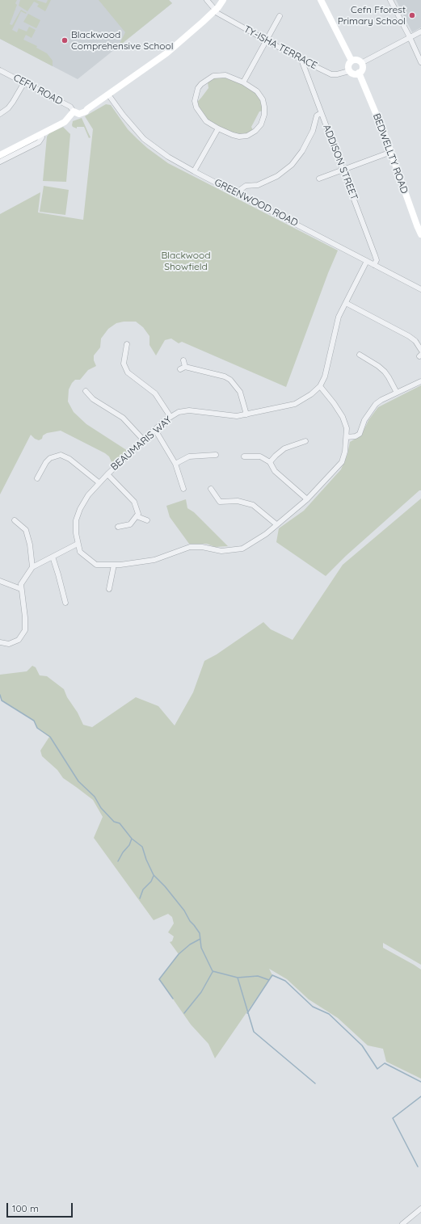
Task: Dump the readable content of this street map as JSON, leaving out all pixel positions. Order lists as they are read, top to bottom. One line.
{"streets":{"street":["TY-ISHA TERRACE","CEFN ROAD","BEDWELLTY ROAD","ADDISON STREET","GREENWOOD ROAD","BEAUMARIS WAY"]},"crossings":[["TY-ISHA TERRACE","BEDWELLTY ROAD"],["TY-ISHA TERRACE","ADDISON STREET"],["ADDISON STREET","GREENWOOD ROAD"],["GREENWOOD ROAD","BEAUMARIS WAY"]],"parks":["Blackwood Showfield"],"places":["Cefn Fforest Primary School","Blackwood Comprehensive School"],"scale_bar":"100 m"}
